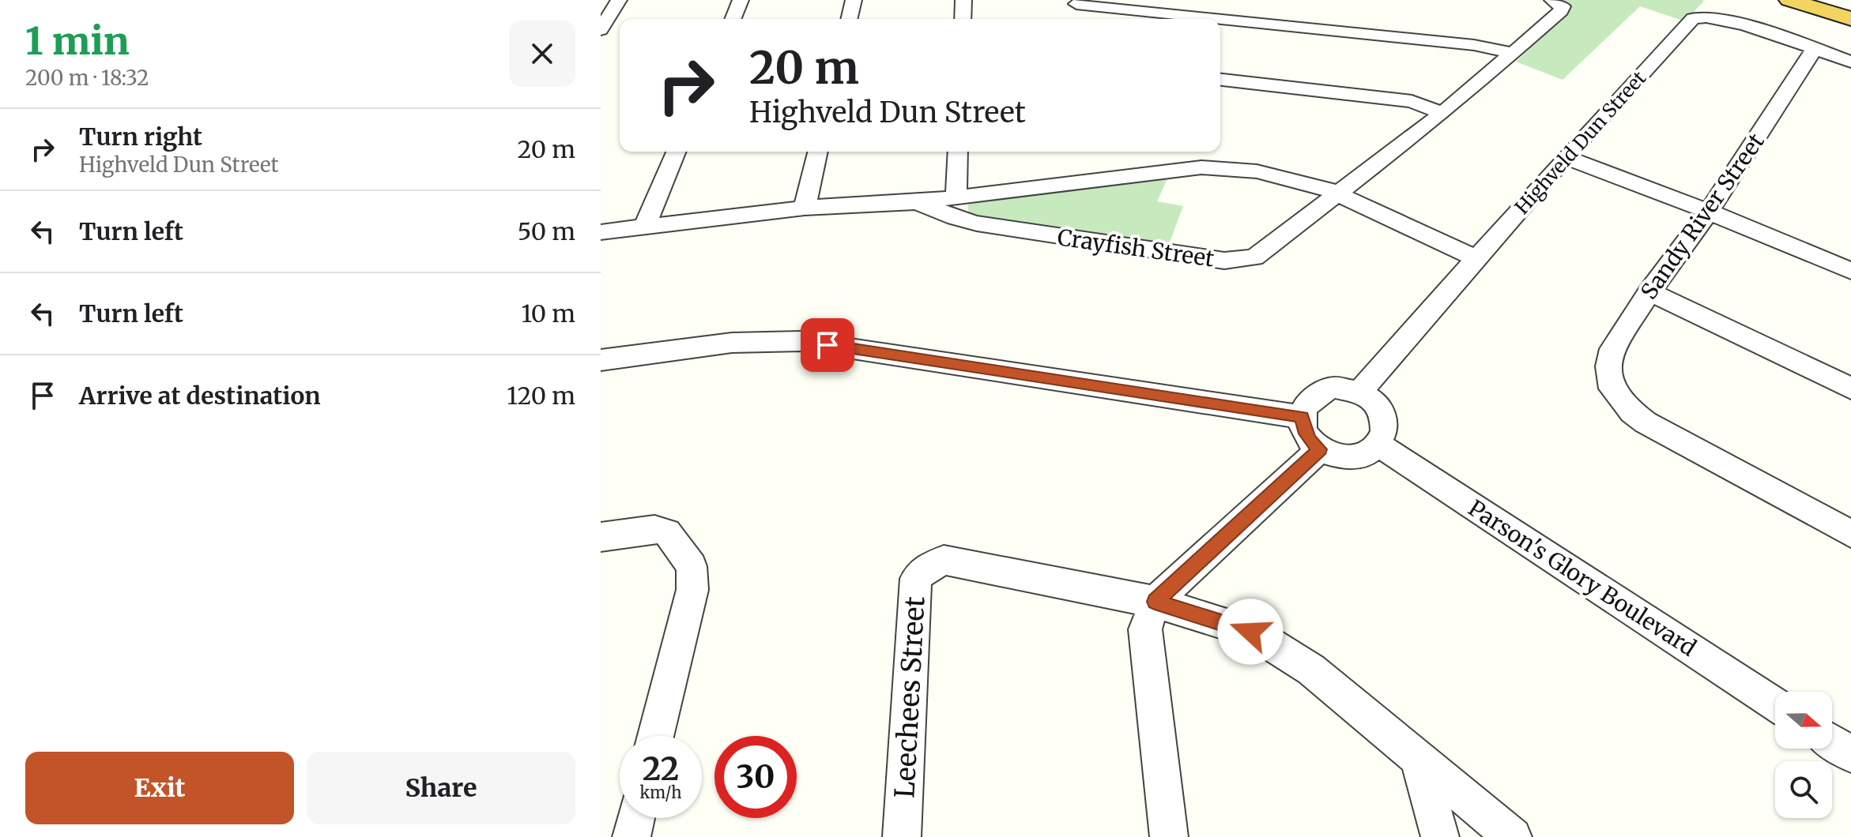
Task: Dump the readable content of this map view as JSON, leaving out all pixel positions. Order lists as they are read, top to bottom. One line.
{"streets":{"street":["Highveld Dun Street","Sandy River Street","Crayfish Street","Parson's Glory Boulevard","Leechees Street"]},"crossings":[["Highveld Dun Street","Sandy River Street"],["Highveld Dun Street","Crayfish Street"],["Highveld Dun Street","Parson's Glory Boulevard"]],"north":"right","page":{"heading":["1 min","200 m · 18:32"],"turn":["20 m","Highveld Dun Street"],"list":[{"name":"Turn right","note":"Highveld Dun Street","value":"20 m"},{"name":"Turn left","value":"50 m"},{"name":"Turn left","value":"10 m"},{"name":"Arrive at destination","value":"120 m"}],"speed":"22 km/h","limit":"30","buttons":["Exit","Share"]}}
